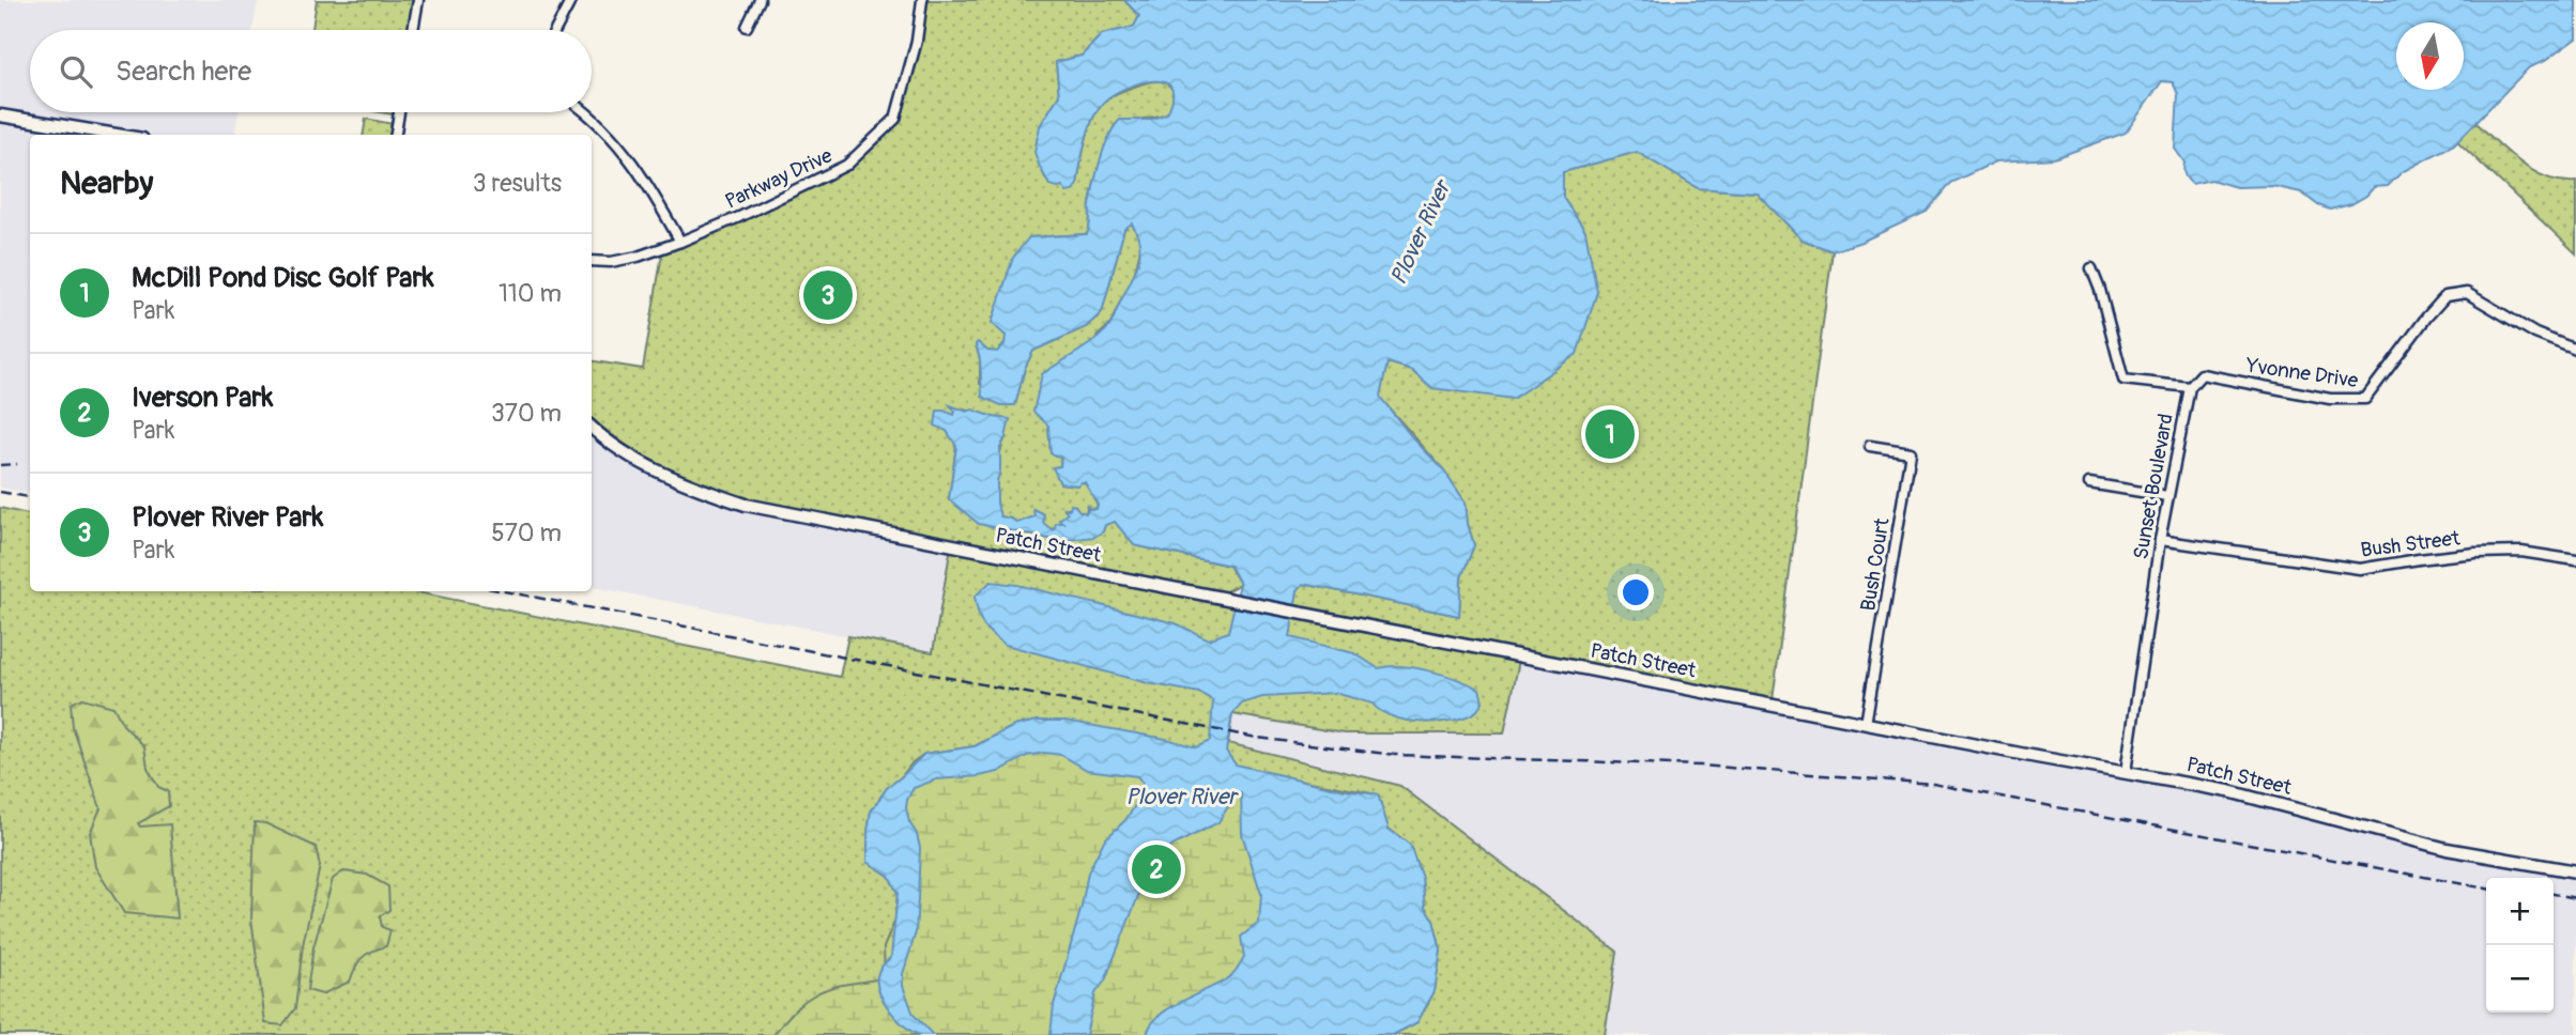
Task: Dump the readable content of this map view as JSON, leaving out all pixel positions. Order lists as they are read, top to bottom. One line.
{"streets":{"street":["Parkway Drive","Yvonne Drive","Sunset Boulevard","Bush Street","Patch Street","Bush Court"]},"crossings":[["Yvonne Drive","Sunset Boulevard"],["Sunset Boulevard","Bush Street"],["Sunset Boulevard","Patch Street"],["Patch Street","Bush Court"]],"water":["Plover River"],"north":"bottom","page":{"search":"Search here","heading":["Nearby","3 results"],"list":[{"mark":"1","name":"McDill Pond Disc Golf Park","note":"Park","value":"110 m"},{"mark":"2","name":"Iverson Park","note":"Park","value":"370 m"},{"mark":"3","name":"Plover River Park","note":"Park","value":"570 m"}],"pins":["3","1","2"],"map_buttons":["+","−"]}}
